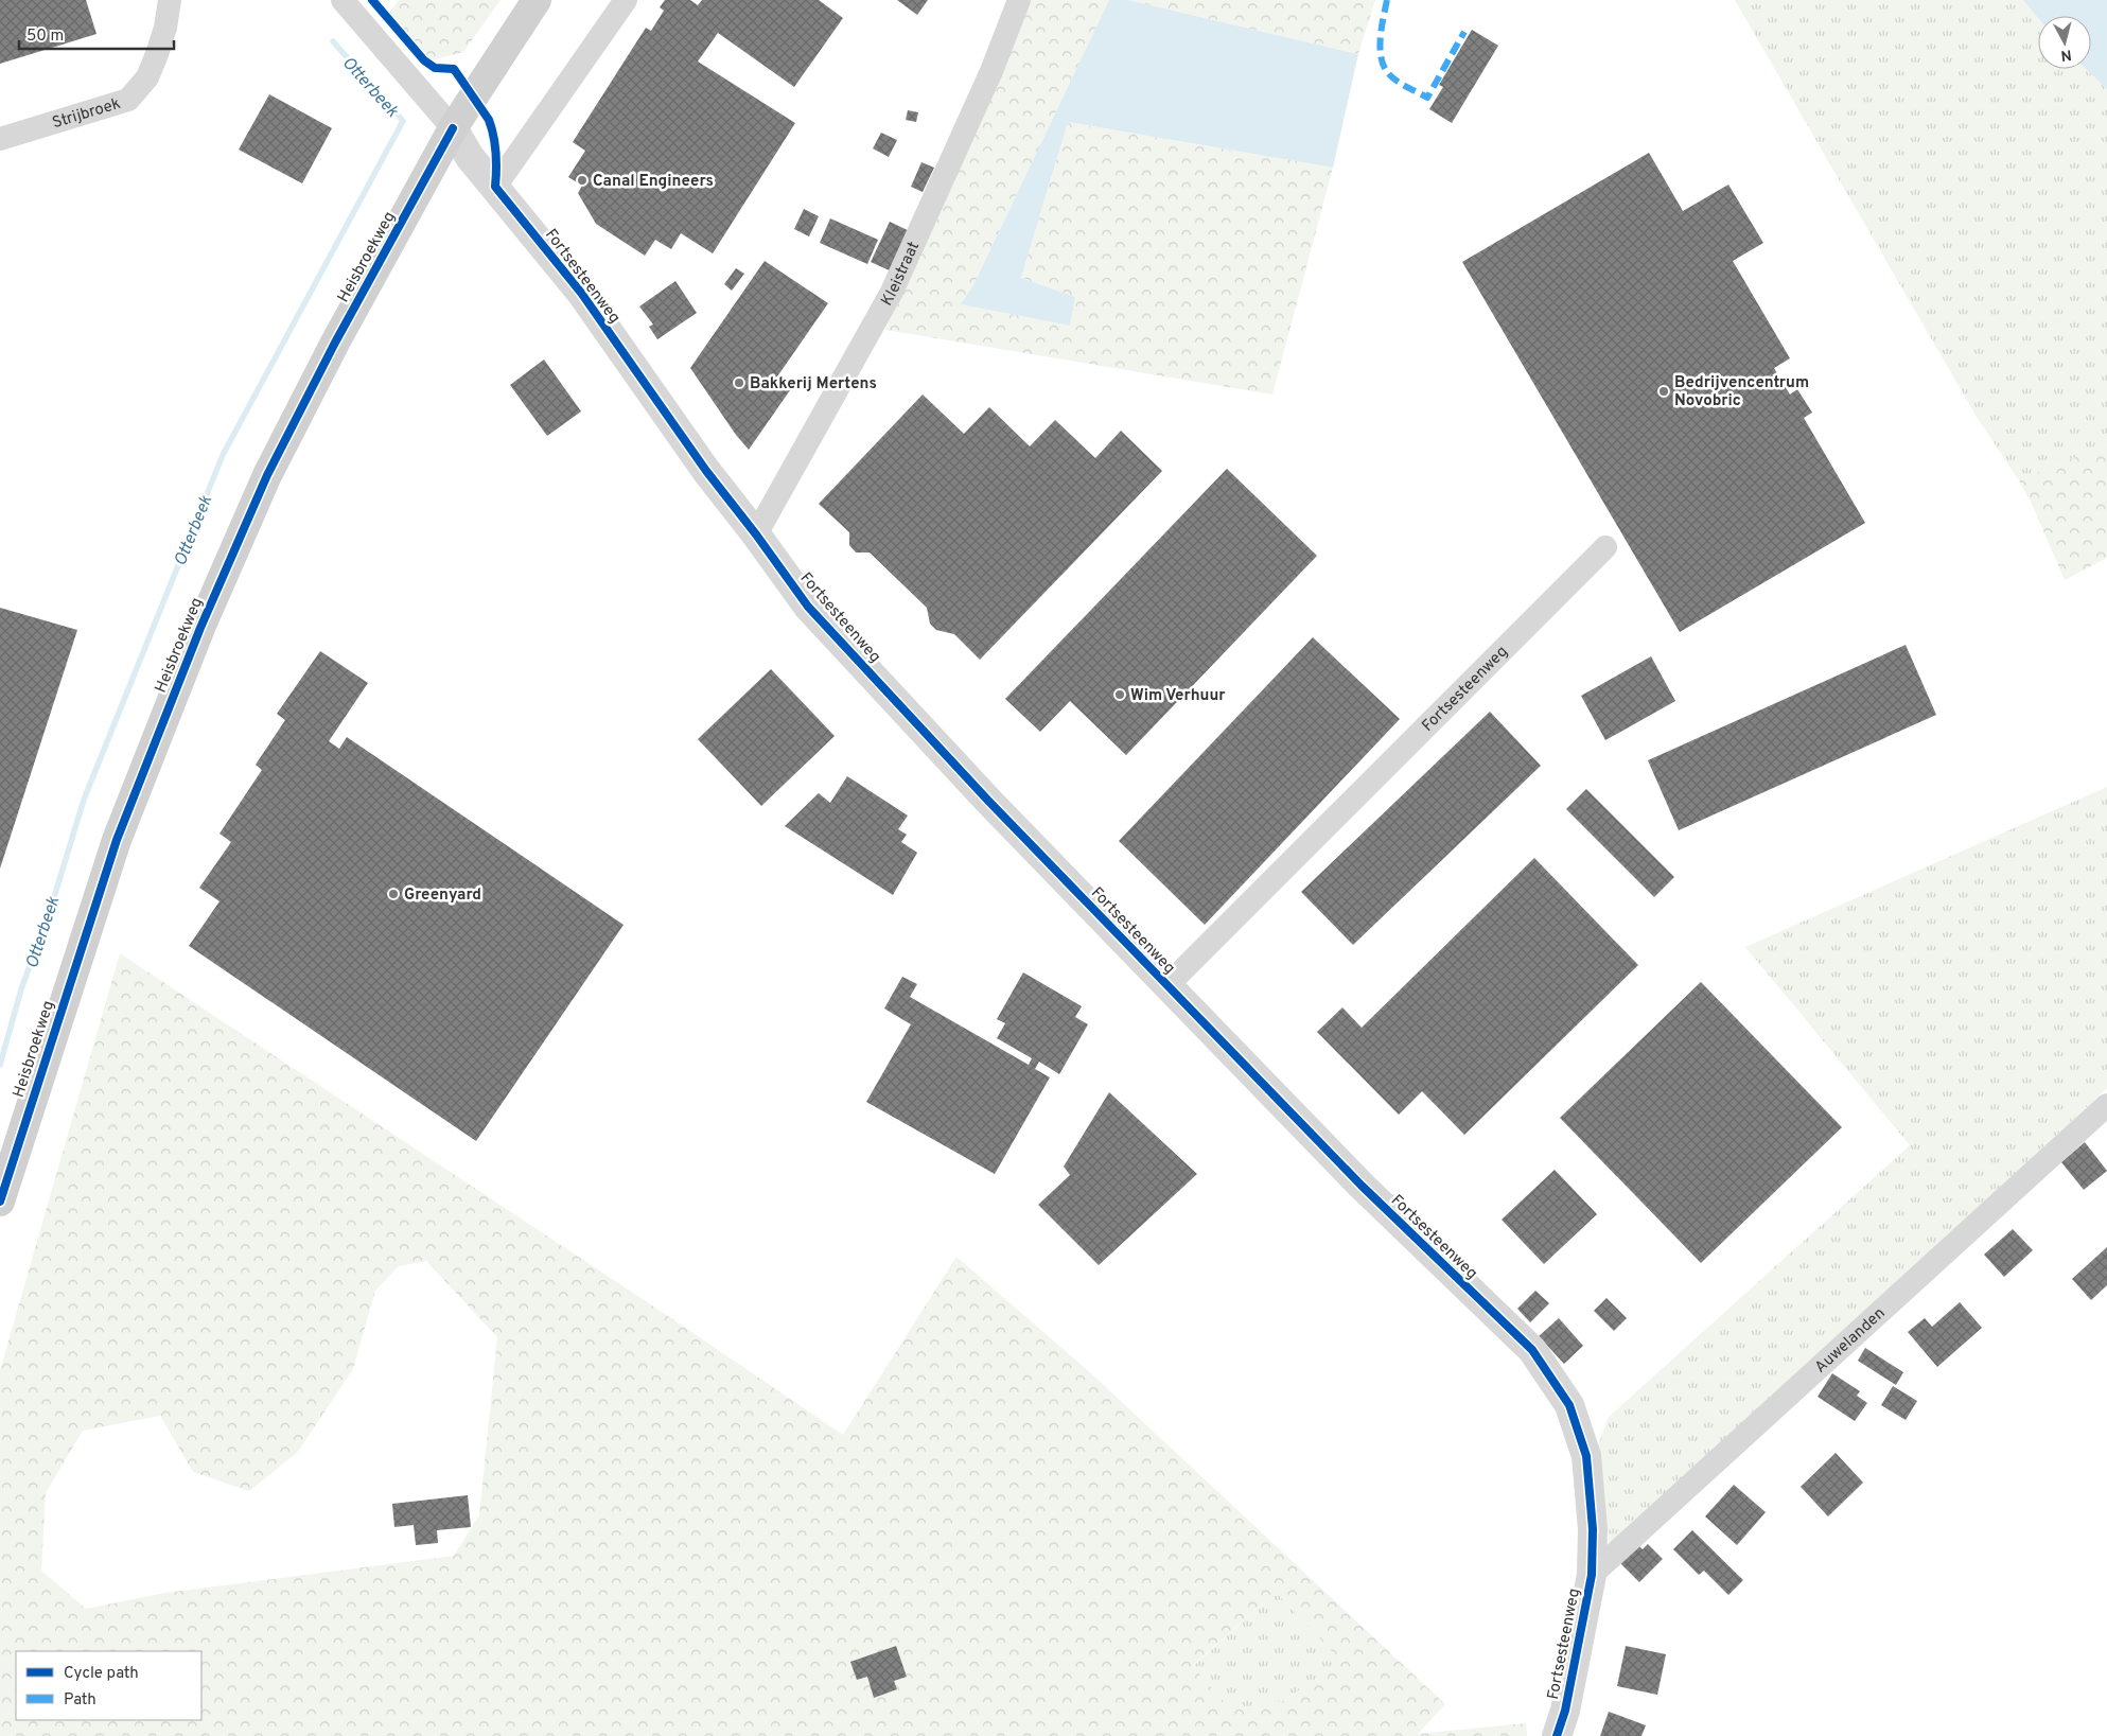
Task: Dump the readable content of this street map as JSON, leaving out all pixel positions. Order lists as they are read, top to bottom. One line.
{"streets":{"main road":["Heisbroekweg"],"street":["Strijbroek","Kleistraat","Fortsesteenweg","Auwelanden"]},"crossings":[["Heisbroekweg","Fortsesteenweg"],["Kleistraat","Fortsesteenweg"],["Fortsesteenweg","Auwelanden"]],"water":["Otterbeek"],"places":["Canal Engineers","Bakkerij Mertens","Bedrijvencentrum Novobric","Wim Verhuur","Greenyard"],"legend":["Cycle path","Path"],"scale_bar":"50 m","north":"bottom"}
